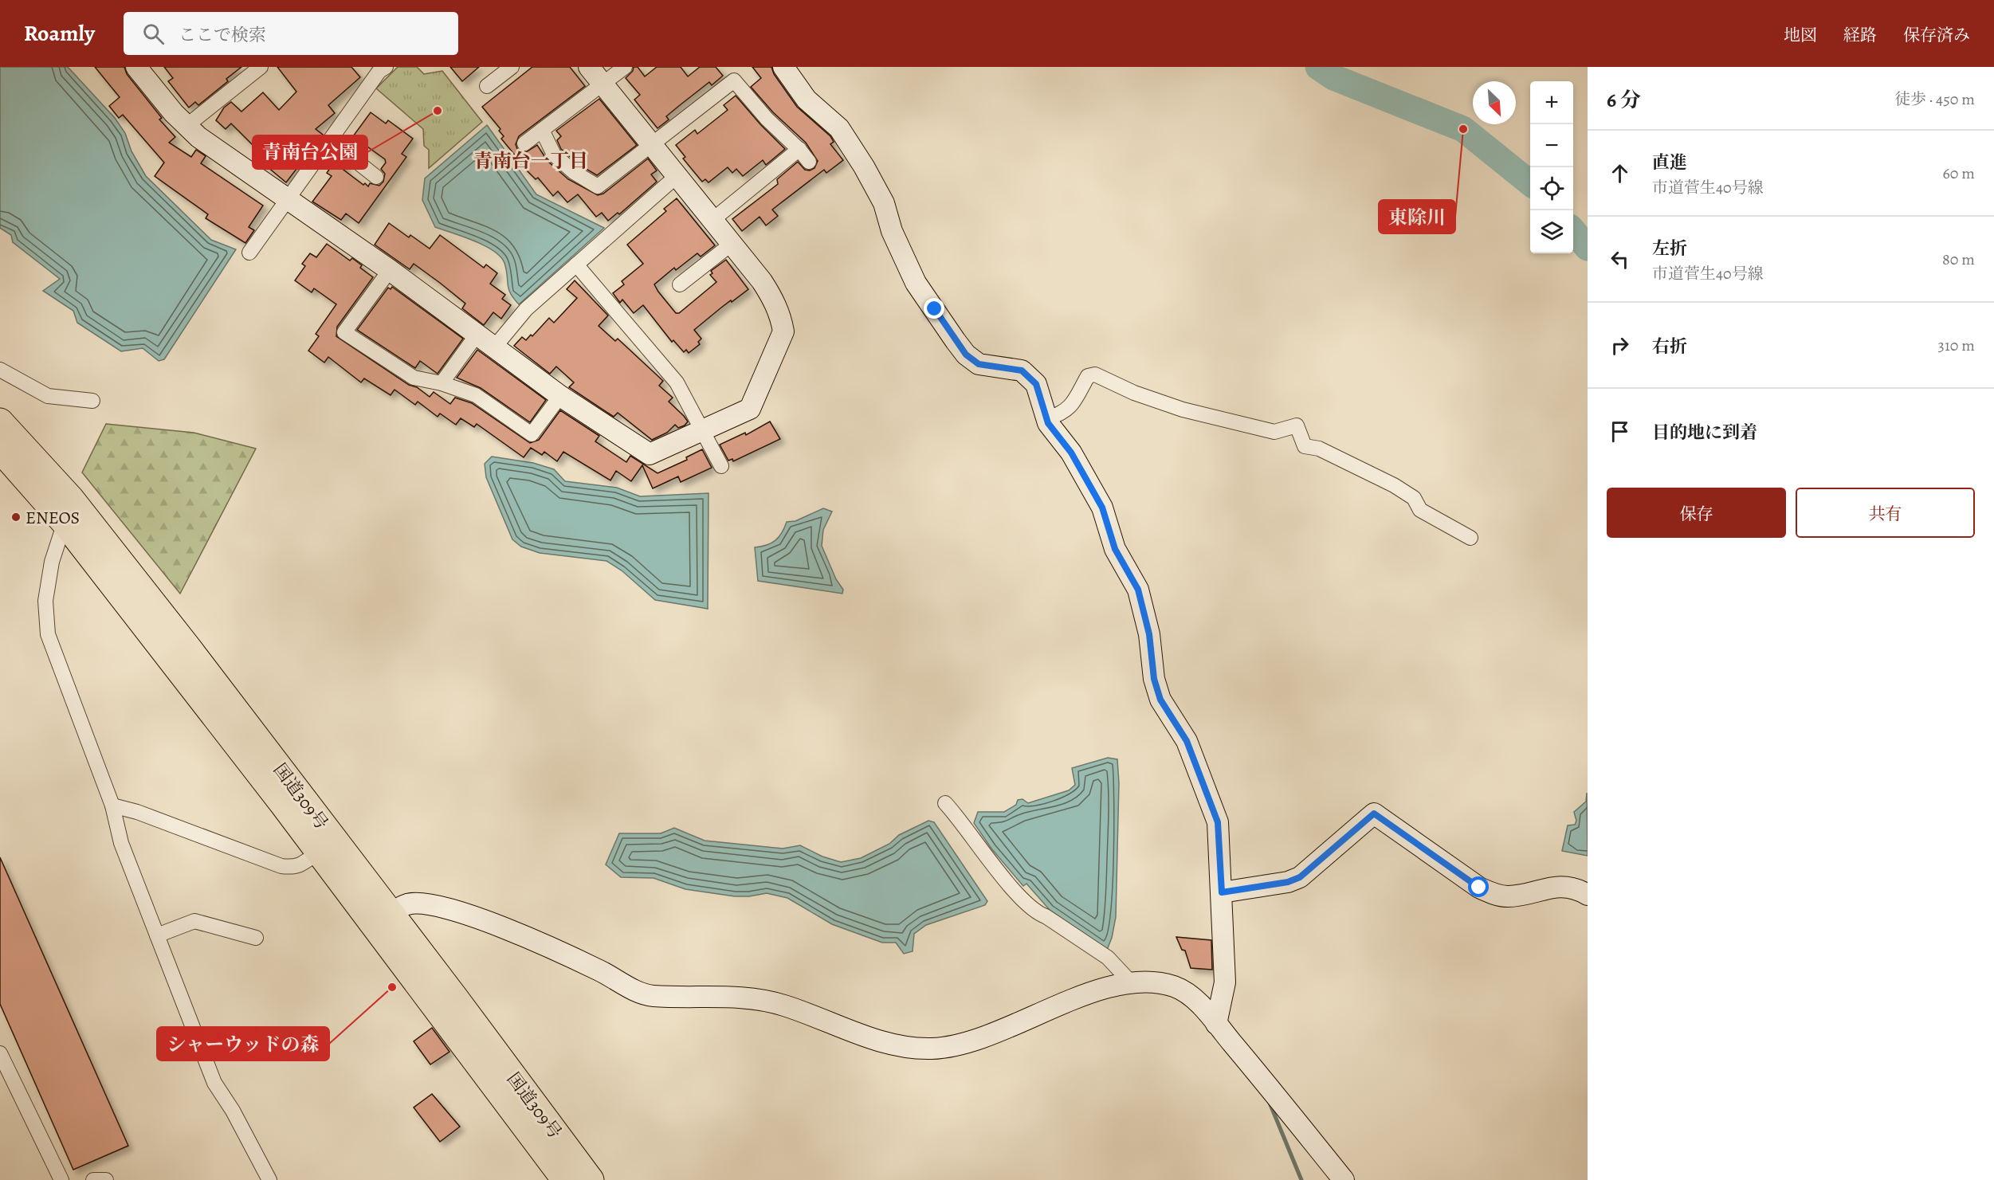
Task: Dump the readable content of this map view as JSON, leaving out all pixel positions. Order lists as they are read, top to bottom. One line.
{"streets":{"highway":["国道309号"]},"districts":["青南台一丁目"],"places":["青南台公園","東除川","ENEOS","シャーウッドの森"],"north":"bottom right","page":{"header":"Roamly","search":"ここで検索","nav":["地図","経路","保存済み"],"heading":["6 分","徒歩 · 450 m"],"map_buttons":["+","−"],"list":[["直進","市道菅生40号線","60 m"],["左折","市道菅生40号線","80 m"],["右折","310 m"],"目的地に到着"],"buttons":["保存","共有"]}}
